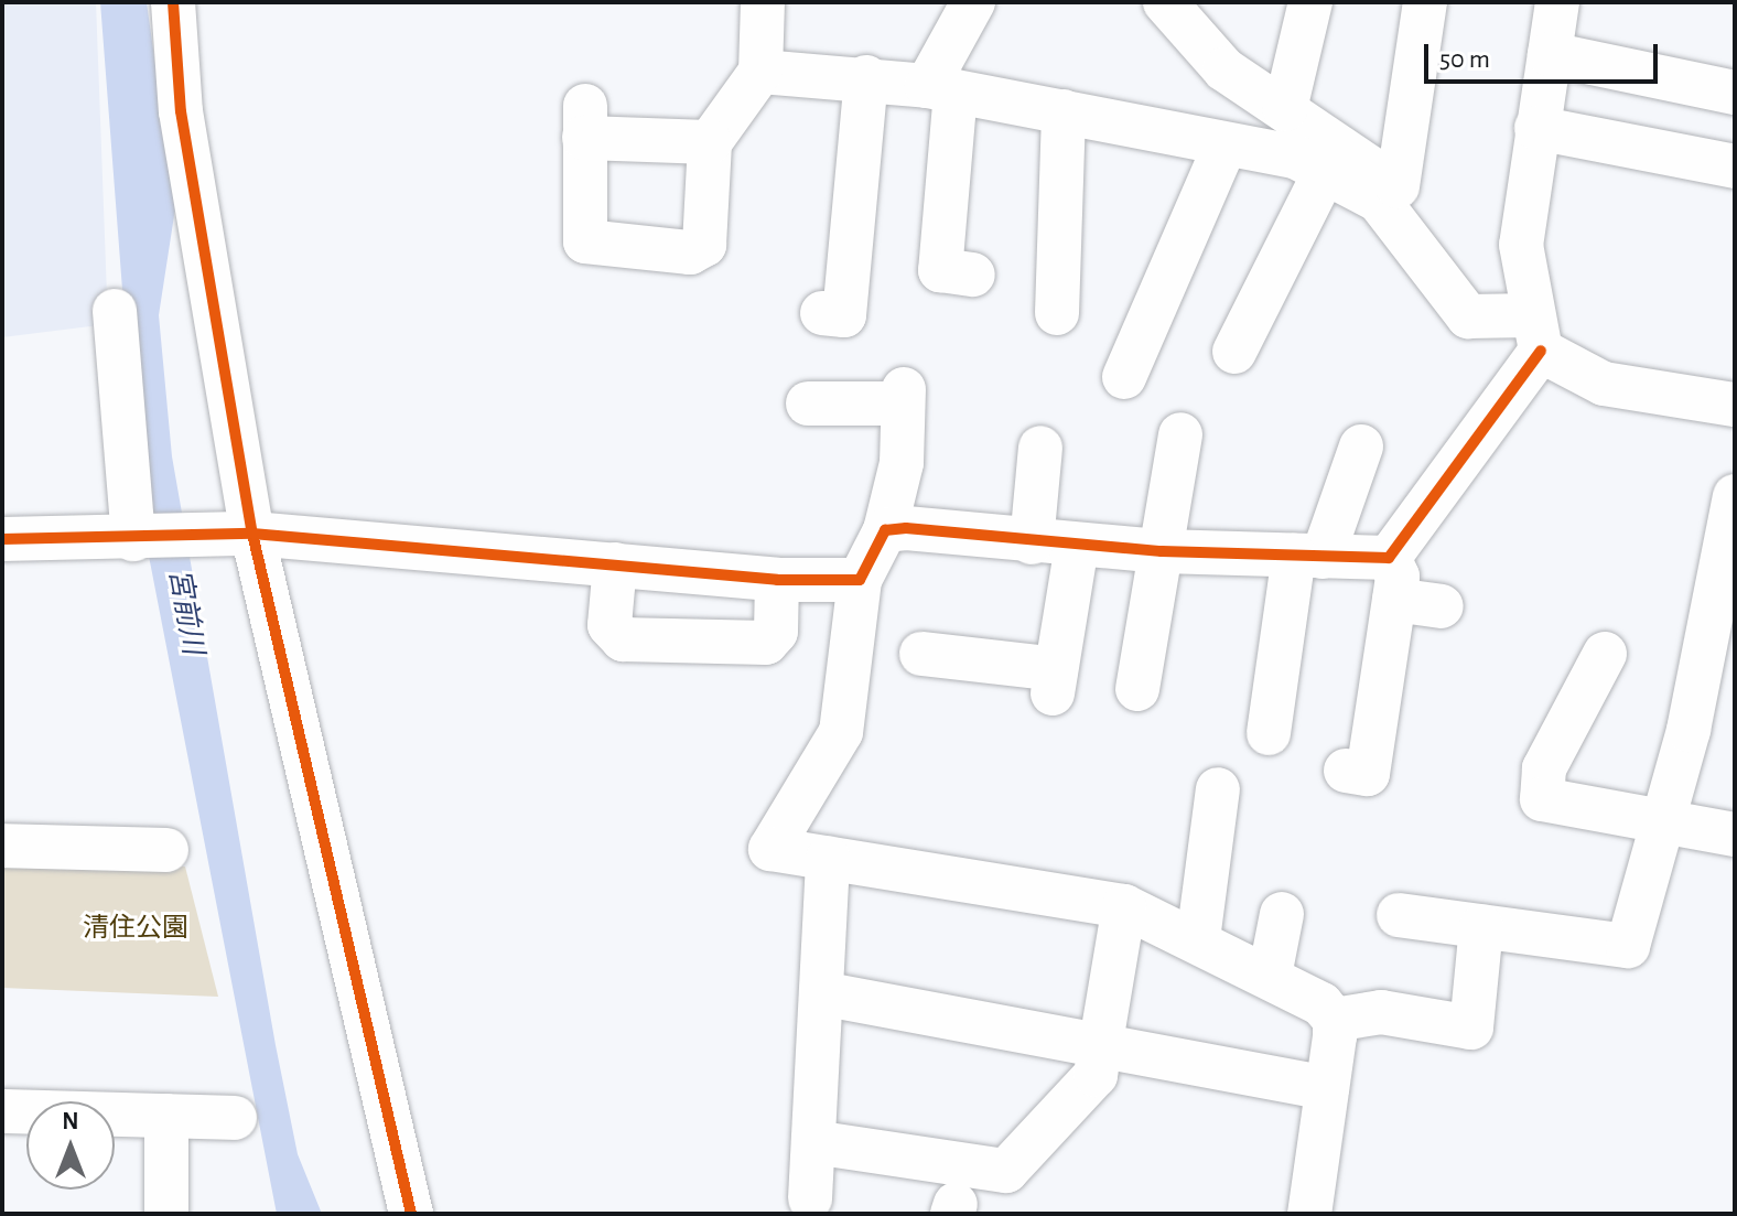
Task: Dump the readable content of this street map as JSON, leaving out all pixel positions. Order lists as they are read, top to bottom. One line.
{"water":["宮前川"],"parks":["清住公園"],"scale_bar":"50 m","north":"top"}
